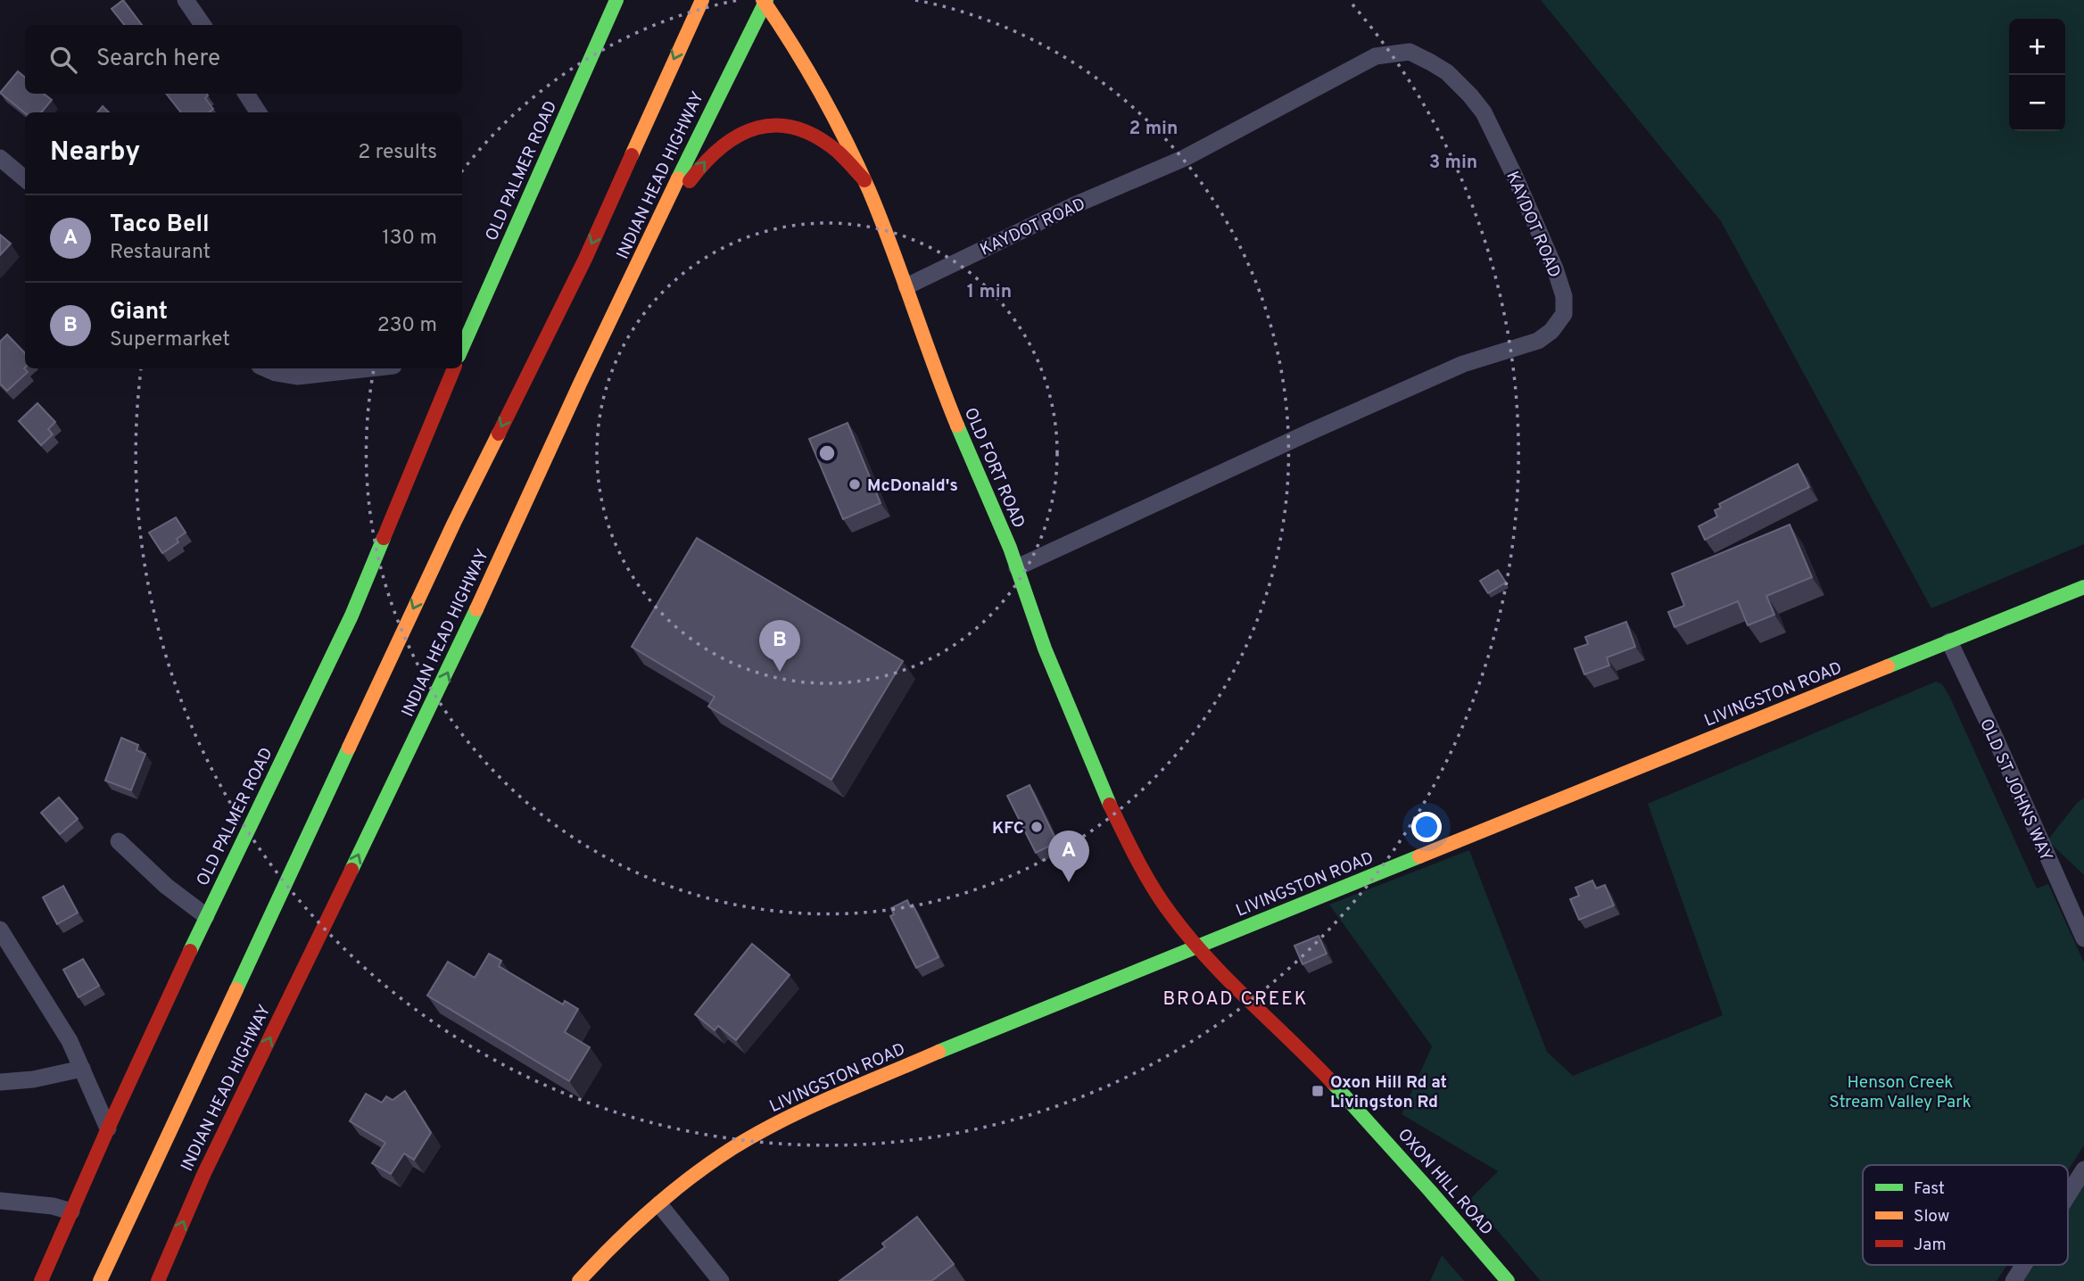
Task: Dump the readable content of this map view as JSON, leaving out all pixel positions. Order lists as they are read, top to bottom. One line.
{"streets":{"main road":["OLD PALMER ROAD","INDIAN HEAD HIGHWAY","OLD FORT ROAD","LIVINGSTON ROAD","OXON HILL ROAD"],"street":["KAYDOT ROAD","OLD ST JOHNS WAY"]},"crossings":[["INDIAN HEAD HIGHWAY","OLD FORT ROAD"],["KAYDOT ROAD","OLD FORT ROAD"],["OLD FORT ROAD","LIVINGSTON ROAD"],["OLD FORT ROAD","OXON HILL ROAD"],["LIVINGSTON ROAD","OLD ST JOHNS WAY"],["LIVINGSTON ROAD","OXON HILL ROAD"]],"districts":["BROAD CREEK"],"parks":["Henson Creek Stream Valley Park"],"places":{"other":["McDonald's","KFC"],"transit":["Oxon Hill Rd at Livingston Rd"]},"legend":["Fast","Slow","Jam"],"page":{"map_buttons":["+","−"],"search":"Search here","heading":["Nearby","2 results"],"list":[{"mark":"A","name":"Taco Bell","note":"Restaurant","value":"130 m"},{"mark":"B","name":"Giant","note":"Supermarket","value":"230 m"}],"pins":["B","A"]},"rings":["2 min","3 min","1 min"]}
